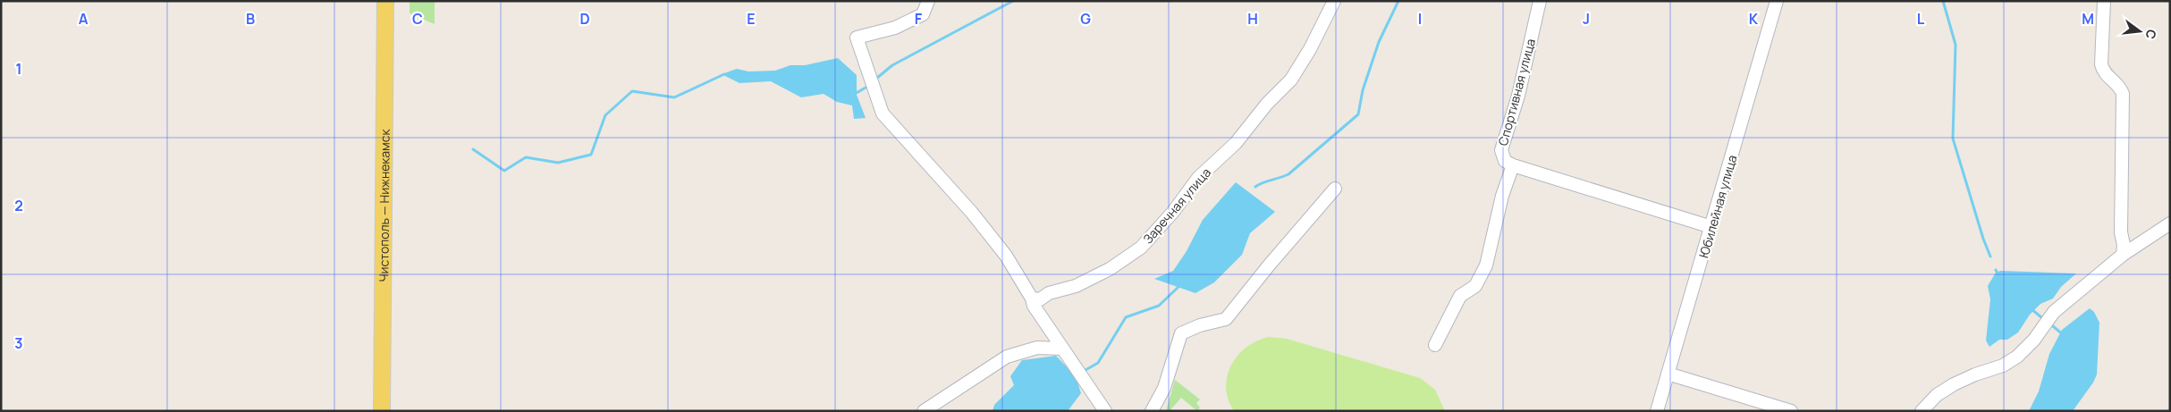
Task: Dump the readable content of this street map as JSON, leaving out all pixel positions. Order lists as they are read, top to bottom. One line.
{"streets":{"main road":["Чистополь — Нижнекамск"],"street":["Спортивная улица","Заречная улица","Юбилейная улица"]},"north":"right","grid":{"columns":["A","B","C","D","E","F","G","H","I","J","K","L","M"],"rows":["1","2","3"]}}
